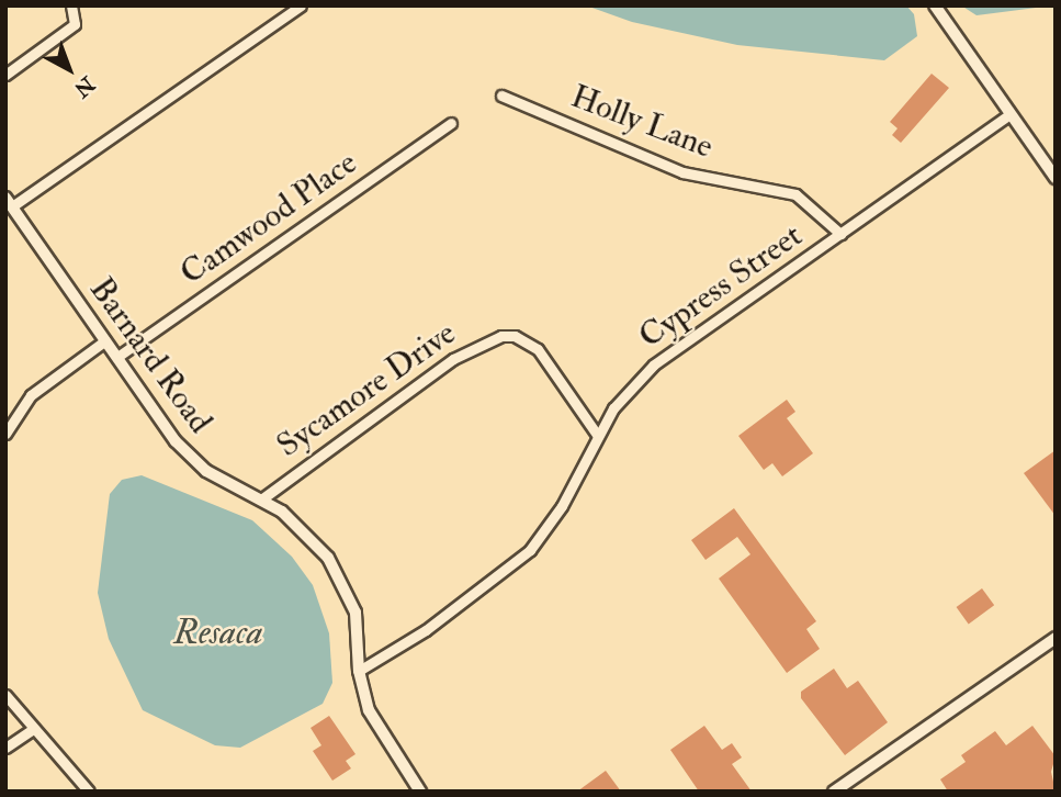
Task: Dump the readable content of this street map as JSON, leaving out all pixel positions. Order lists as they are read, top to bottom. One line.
{"streets":{"street":["Holly Lane","Camwood Place","Cypress Street","Barnard Road","Sycamore Drive"]},"crossings":[["Holly Lane","Cypress Street"],["Camwood Place","Barnard Road"],["Cypress Street","Barnard Road"],["Cypress Street","Sycamore Drive"],["Barnard Road","Sycamore Drive"]],"water":["Resaca"],"north":"bottom right"}
